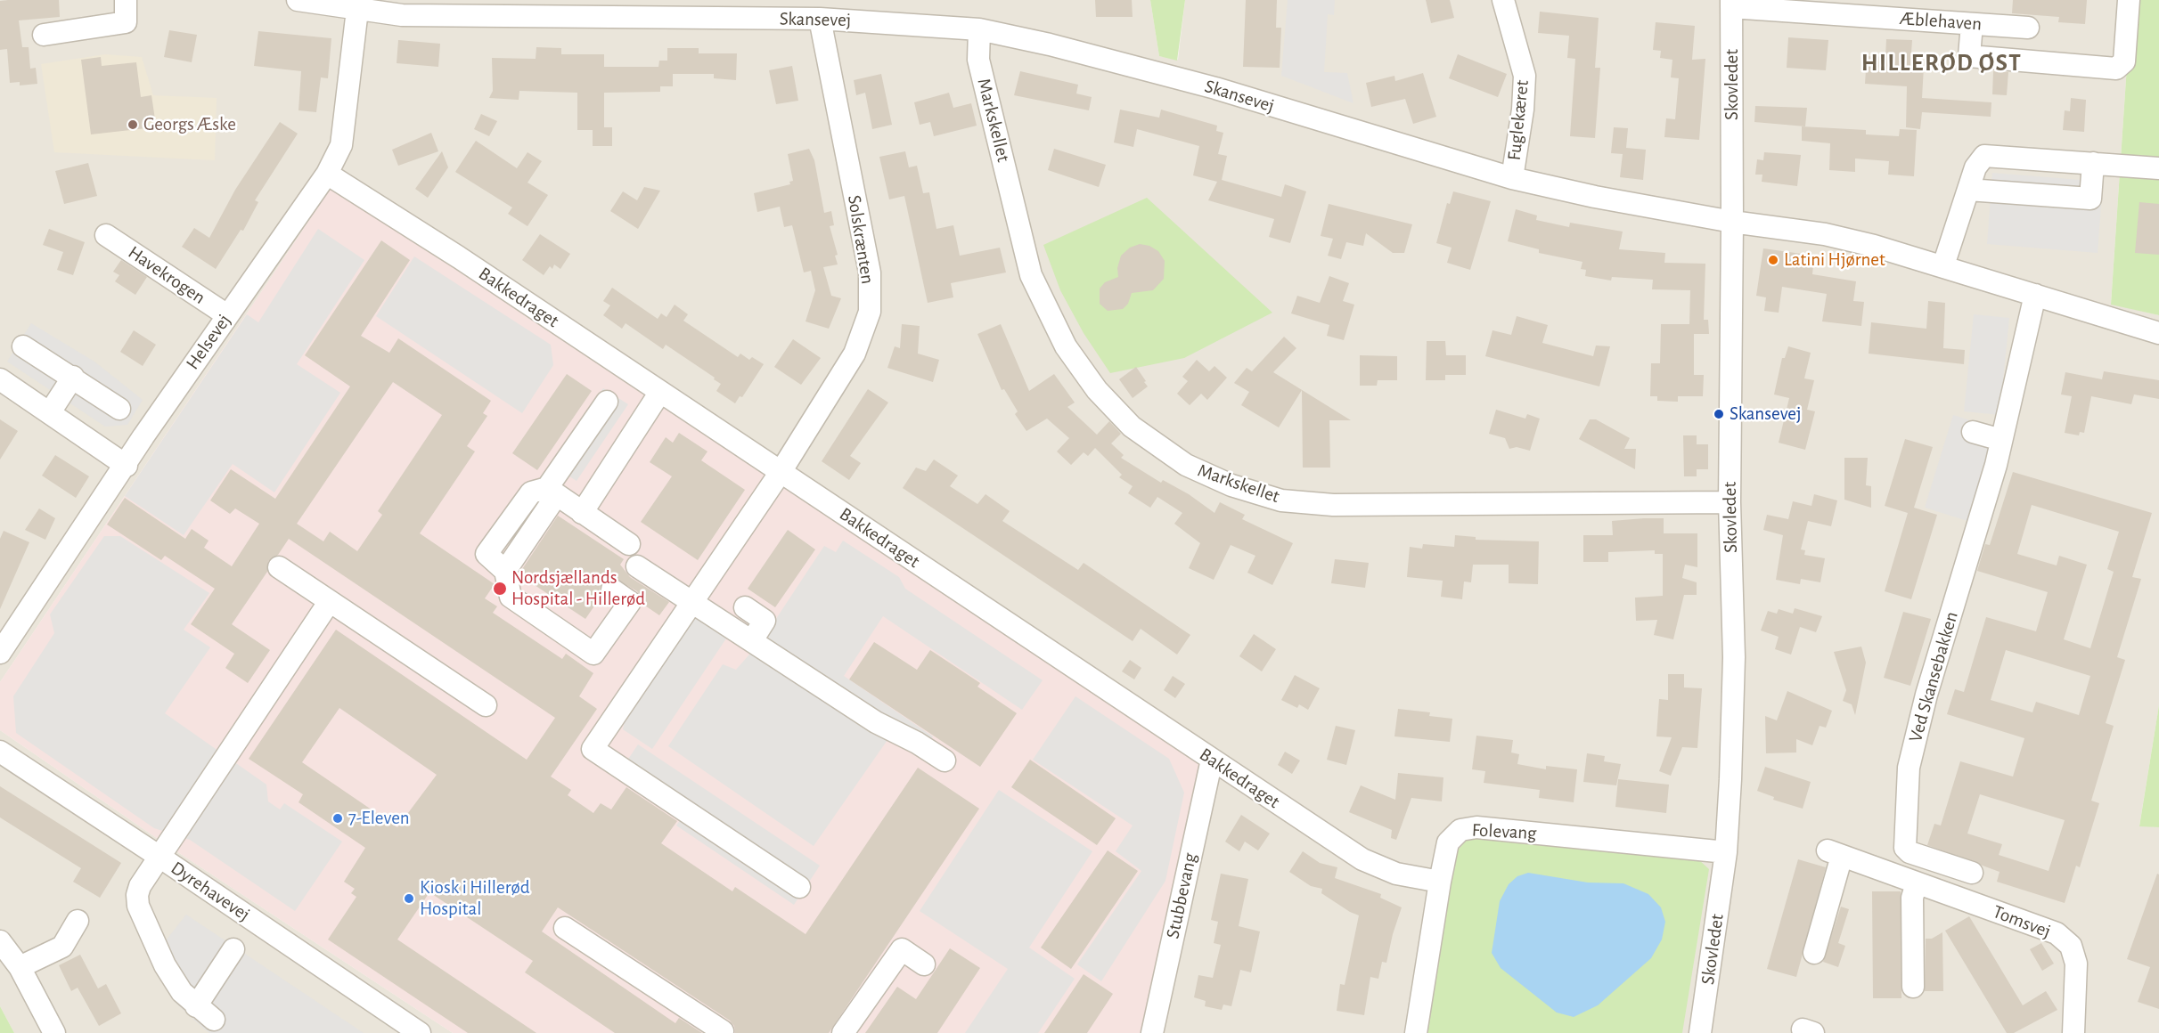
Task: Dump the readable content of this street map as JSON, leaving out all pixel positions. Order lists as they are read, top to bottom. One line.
{"streets":{"street":["Skansevej","Æblehaven","Skovledet","Markskellet","Fuglekæret","Solskrænten","Havekrogen","Bakkedraget","Helsevej","Ved Skansebakken","Folevang","Dyrehavevej","Stubbevang","Tomsvej"]},"crossings":[["Skansevej","Skovledet"],["Skansevej","Markskellet"],["Skansevej","Fuglekæret"],["Skansevej","Solskrænten"],["Skansevej","Helsevej"],["Skansevej","Ved Skansebakken"],["Æblehaven","Skovledet"],["Skovledet","Markskellet"],["Skovledet","Folevang"],["Solskrænten","Bakkedraget"],["Havekrogen","Helsevej"],["Bakkedraget","Helsevej"],["Bakkedraget","Folevang"],["Bakkedraget","Stubbevang"]],"districts":["HILLERØD ØST"],"places":["Georgs Æske","Latini Hjørnet","Skansevej","Nordsjællands Hospital - Hillerød","7-Eleven","Kiosk i Hillerød Hospital"]}
